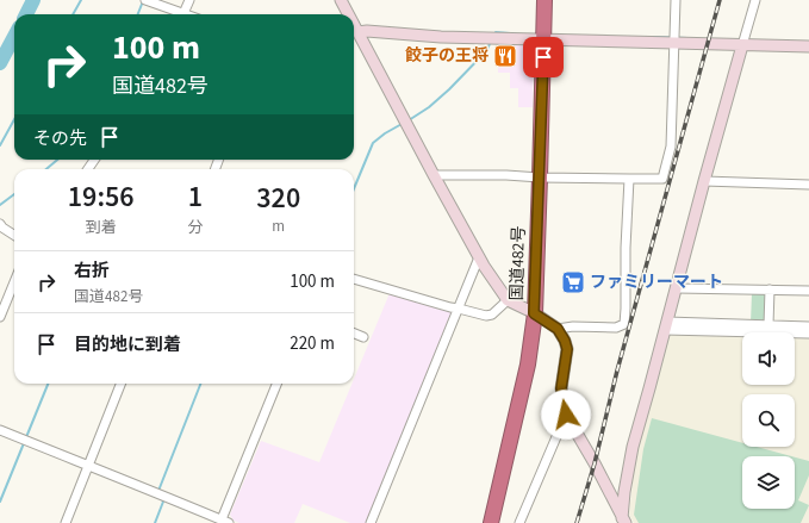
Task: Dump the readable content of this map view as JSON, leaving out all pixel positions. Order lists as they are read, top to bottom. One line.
{"streets":{"highway":["国道482号"]},"places":{"restaurant":["餃子の王将"],"supermarket":["ファミリーマート"]},"page":{"turn":["100 m","国道482号"],"then":"その先","eta":["19:56","到着","1","分","320","m"],"list":[{"name":"右折","note":"国道482号","value":"100 m"},{"name":"目的地に到着","value":"220 m"}]}}
